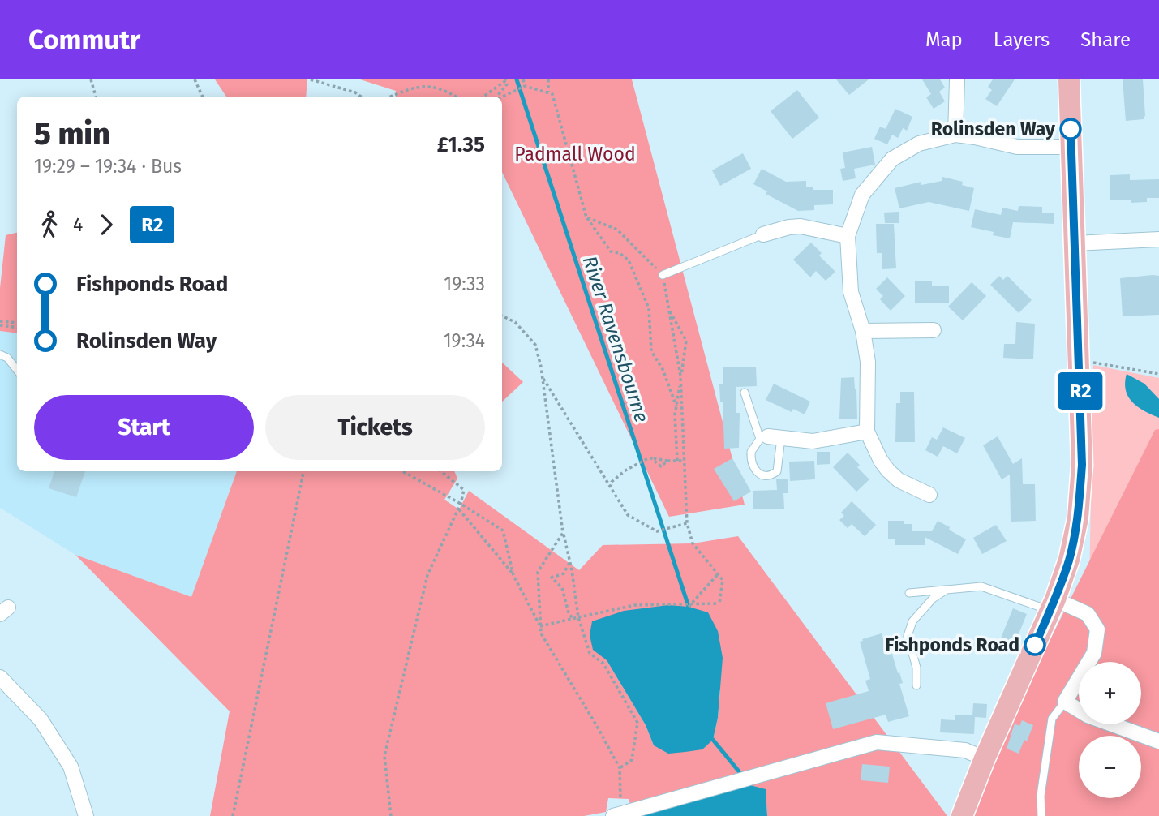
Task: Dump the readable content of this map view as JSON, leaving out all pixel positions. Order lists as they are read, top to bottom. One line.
{"water":["River Ravensbourne"],"parks":["Padmall Wood"],"places":["Rolinsden Way","Fishponds Road"],"lines":["bus line R2"],"page":{"header":"Commutr","nav":["Map","Layers","Share"],"on_map":"R2","heading":["5 min","19:29 – 19:34 · Bus","£1.35"],"legs":["4","R2"],"list":[{"name":"Fishponds Road","value":"19:33"},{"name":"Rolinsden Way","value":"19:34"}],"buttons":["Start","Tickets"],"map_buttons":["+","−"]}}
